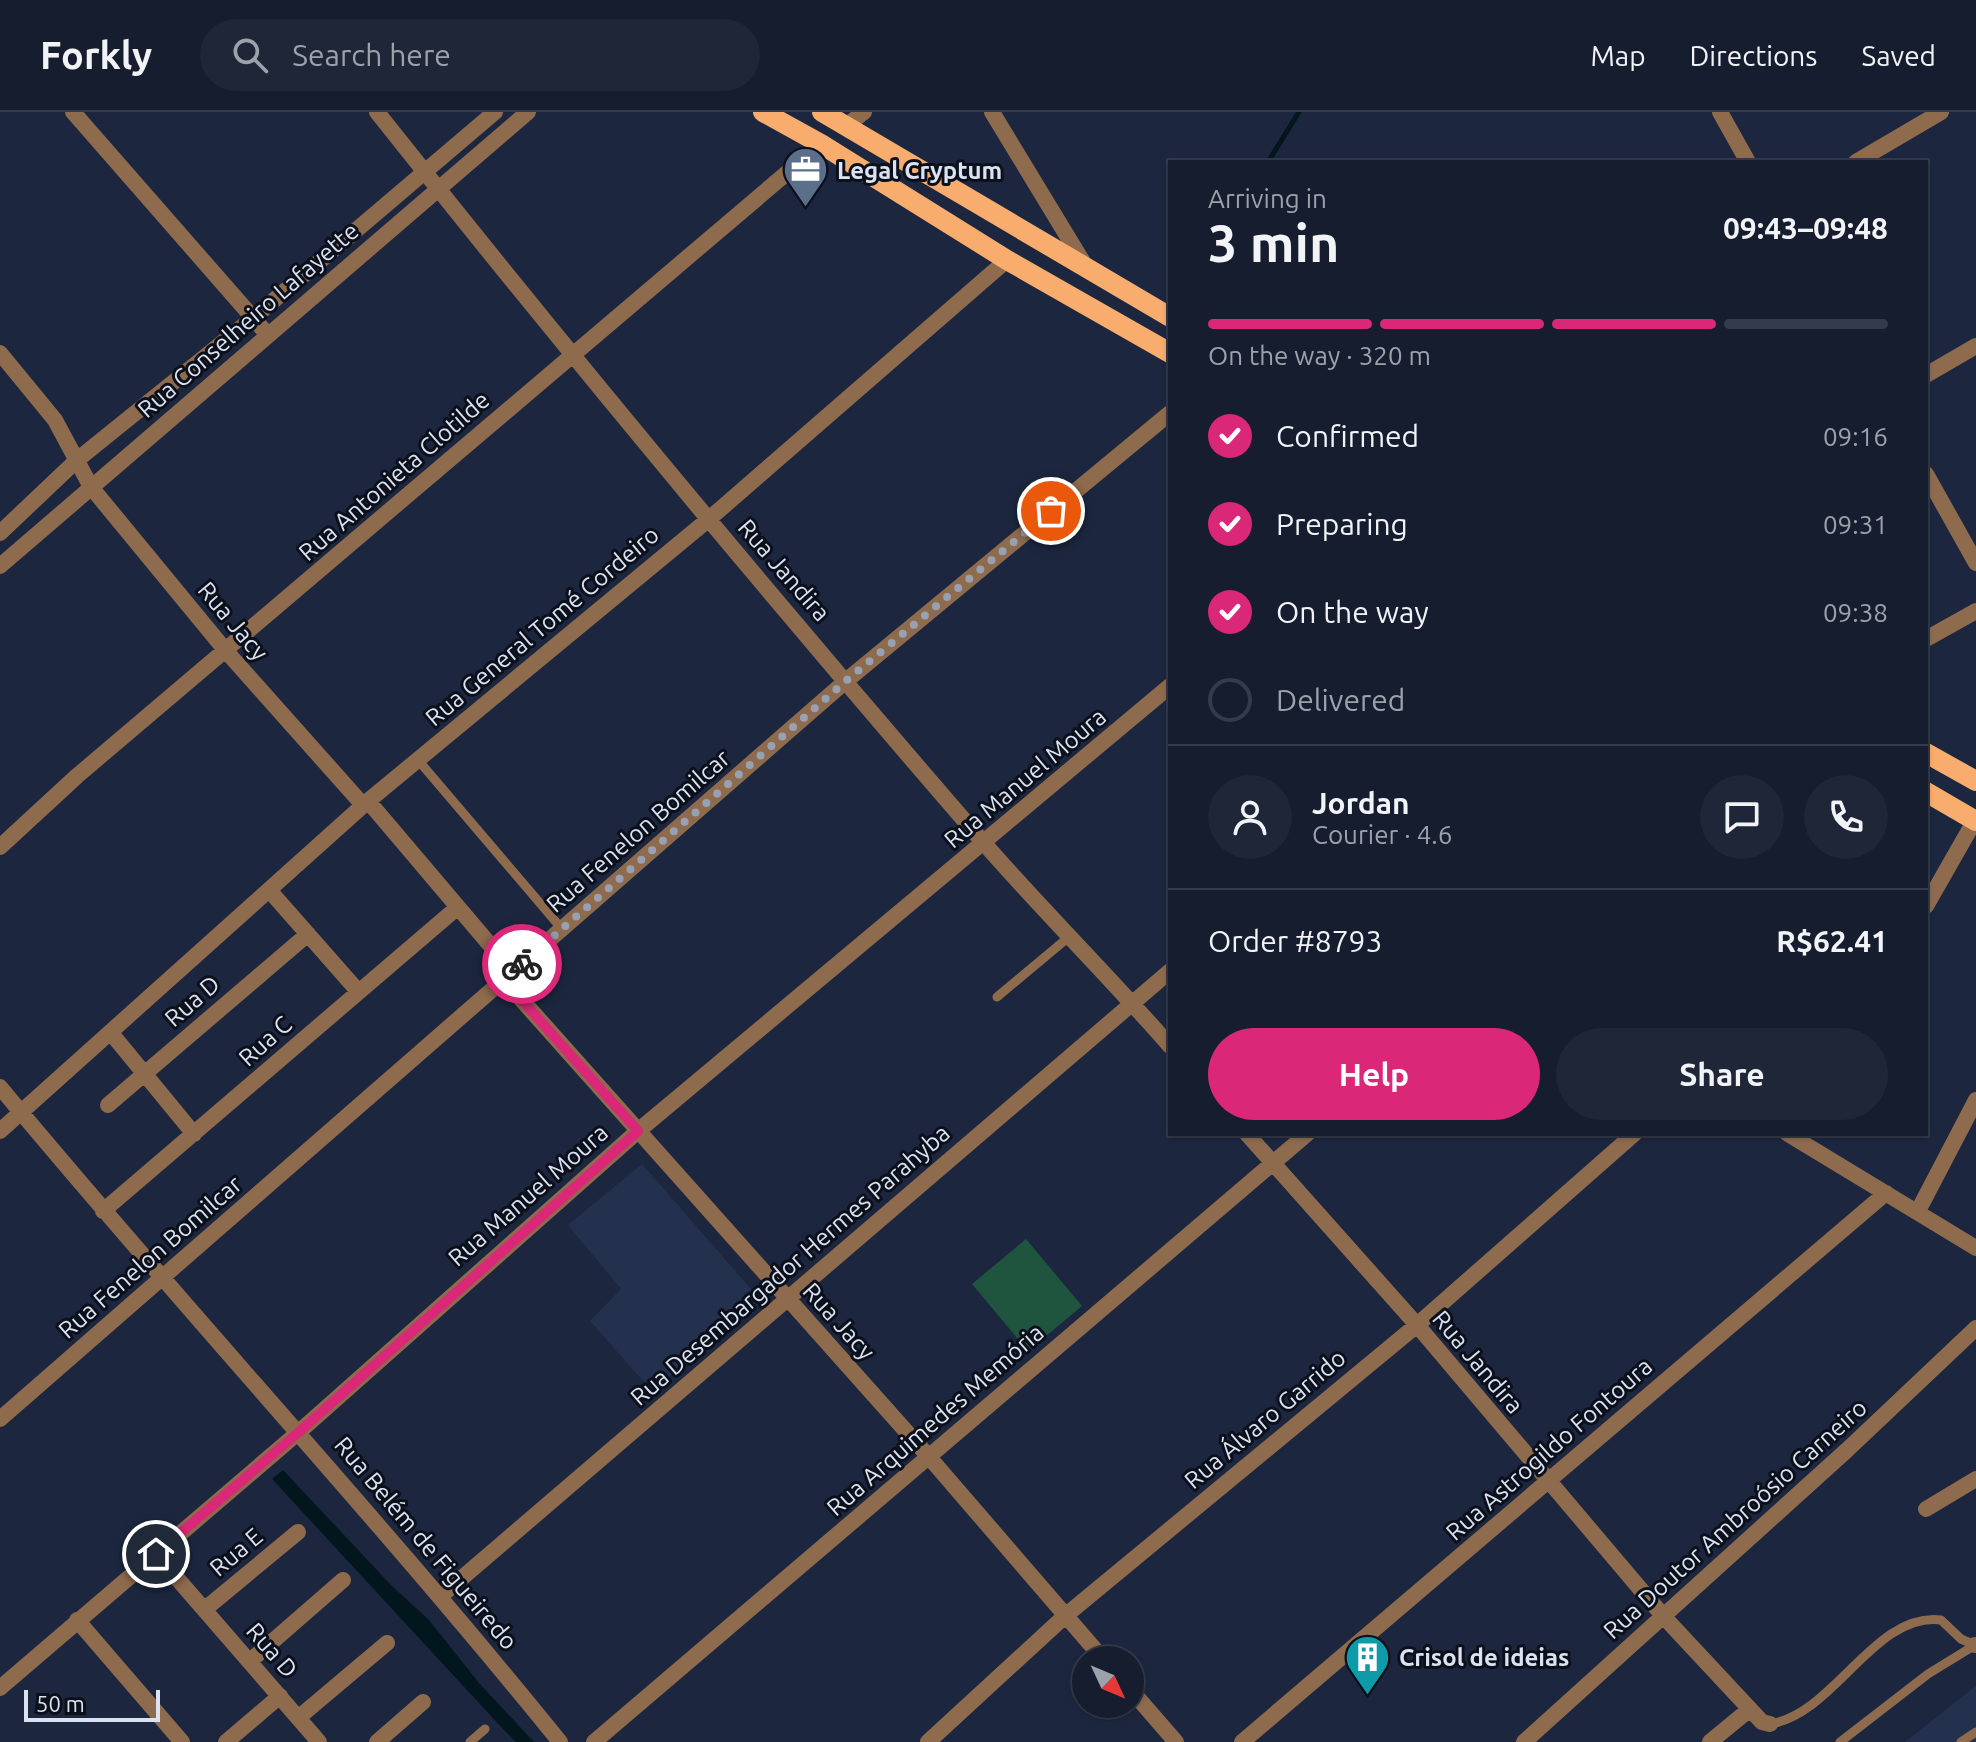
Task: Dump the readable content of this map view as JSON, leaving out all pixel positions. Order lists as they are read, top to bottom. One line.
{"streets":{"street":["Rua Conselheiro Lafayette","Rua Antonieta Clotilde","Rua Jandira","Rua Jacy","Rua General Tomé Cordeiro","Rua Manuel Moura","Rua Fenelon Bomilcar","Rua D","Rua C","Rua Desembargador Hermes Parahyba","Rua Álvaro Garrido","Rua Arquimedes Memória","Rua Astrogildo Fontoura","Rua Doutor Ambroósio Carneiro","Rua Belém de Figueiredo","Rua E"]},"crossings":[["Rua Conselheiro Lafayette","Rua Jandira"],["Rua Conselheiro Lafayette","Rua Jacy"],["Rua Antonieta Clotilde","Rua Jandira"],["Rua Antonieta Clotilde","Rua Jacy"],["Rua Jandira","Rua General Tomé Cordeiro"],["Rua Jandira","Rua Manuel Moura"],["Rua Jandira","Rua Fenelon Bomilcar"],["Rua Jandira","Rua Desembargador Hermes Parahyba"],["Rua Jandira","Rua Álvaro Garrido"],["Rua Jandira","Rua Arquimedes Memória"],["Rua Jandira","Rua Astrogildo Fontoura"],["Rua Jandira","Rua Doutor Ambroósio Carneiro"],["Rua Jacy","Rua General Tomé Cordeiro"],["Rua Jacy","Rua Manuel Moura"],["Rua Jacy","Rua Fenelon Bomilcar"],["Rua Jacy","Rua C"],["Rua Jacy","Rua Desembargador Hermes Parahyba"],["Rua Jacy","Rua Álvaro Garrido"],["Rua Jacy","Rua Arquimedes Memória"],["Rua General Tomé Cordeiro","Rua Belém de Figueiredo"],["Rua Manuel Moura","Rua D"],["Rua Manuel Moura","Rua Belém de Figueiredo"],["Rua Fenelon Bomilcar","Rua Belém de Figueiredo"],["Rua D","Rua E"],["Rua C","Rua Belém de Figueiredo"],["Rua Desembargador Hermes Parahyba","Rua Belém de Figueiredo"]],"places":{"office":["Legal Cryptum"],"building":["Crisol de ideias"]},"scale_bar":"50 m","north":"bottom right","page":{"header":"Forkly","search":"Search here","nav":["Map","Directions","Saved"],"heading":["3 min","Arriving in","09:43–09:48"],"panel":["Jordan","Courier · 4.6","Order #8793","R$62.41"],"bar":"On the way · 320 m","list":[["Confirmed","09:16"],["Preparing","09:31"],["On the way","09:38"],"Delivered"],"buttons":["Help","Share"],"scale":"50 m"}}
